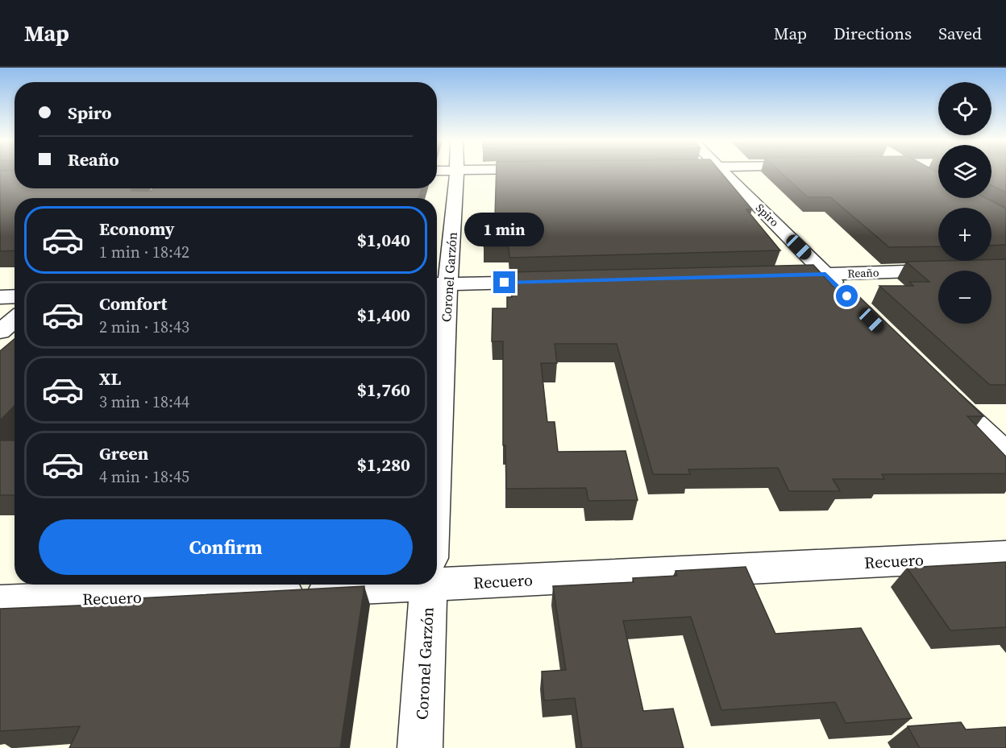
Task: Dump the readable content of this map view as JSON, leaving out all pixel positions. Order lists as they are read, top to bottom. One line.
{"streets":{"street":["Spiro","Reaño","Coronel Garzón","Recuero"]},"crossings":[["Spiro","Reaño"]],"page":{"header":"Map","nav":["Map","Directions","Saved"],"map_buttons":["+","−"],"banner":["Spiro","Reaño"],"list":[{"name":"Economy","note":"1 min · 18:42","value":"$1,040"},{"name":"Comfort","note":"2 min · 18:43","value":"$1,400"},{"name":"XL","note":"3 min · 18:44","value":"$1,760"},{"name":"Green","note":"4 min · 18:45","value":"$1,280"}],"bubble":"1 min","buttons":"Confirm"}}
